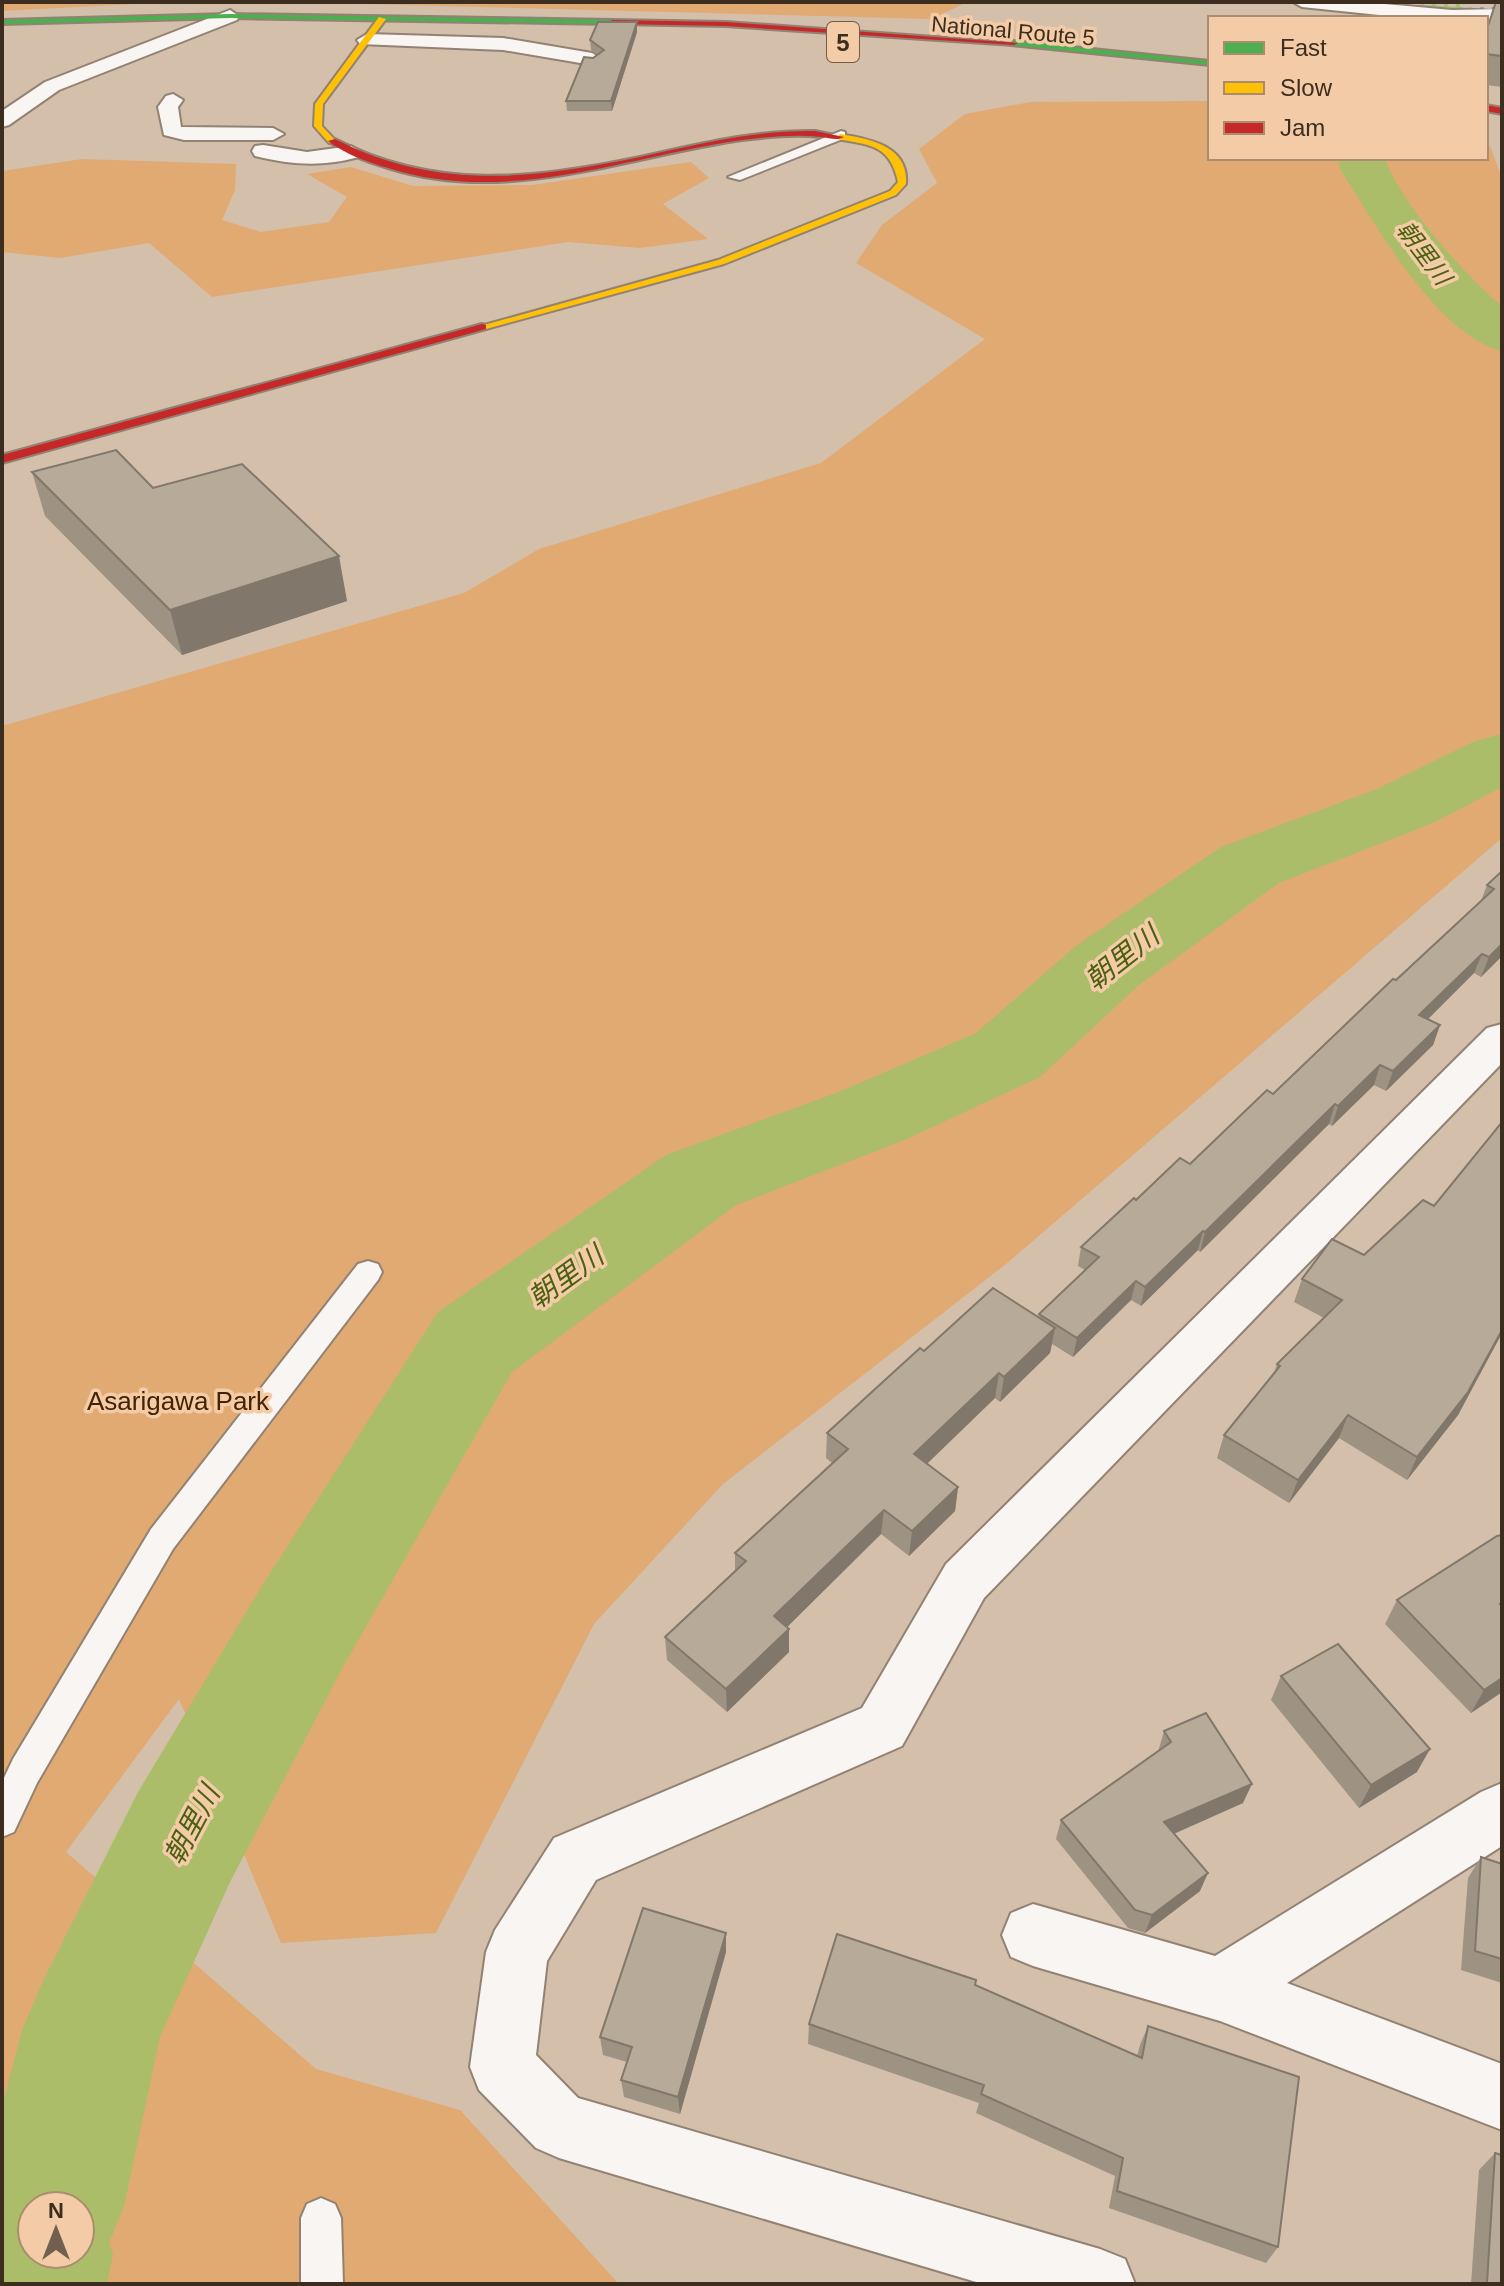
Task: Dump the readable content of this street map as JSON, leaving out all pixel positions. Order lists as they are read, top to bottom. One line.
{"streets":{"main road":["National Route 5","5"]},"crossings":[["National Route 5","5"]],"water":["朝里川"],"parks":["Asarigawa Park"],"legend":["Fast","Slow","Jam"],"north":"top"}
